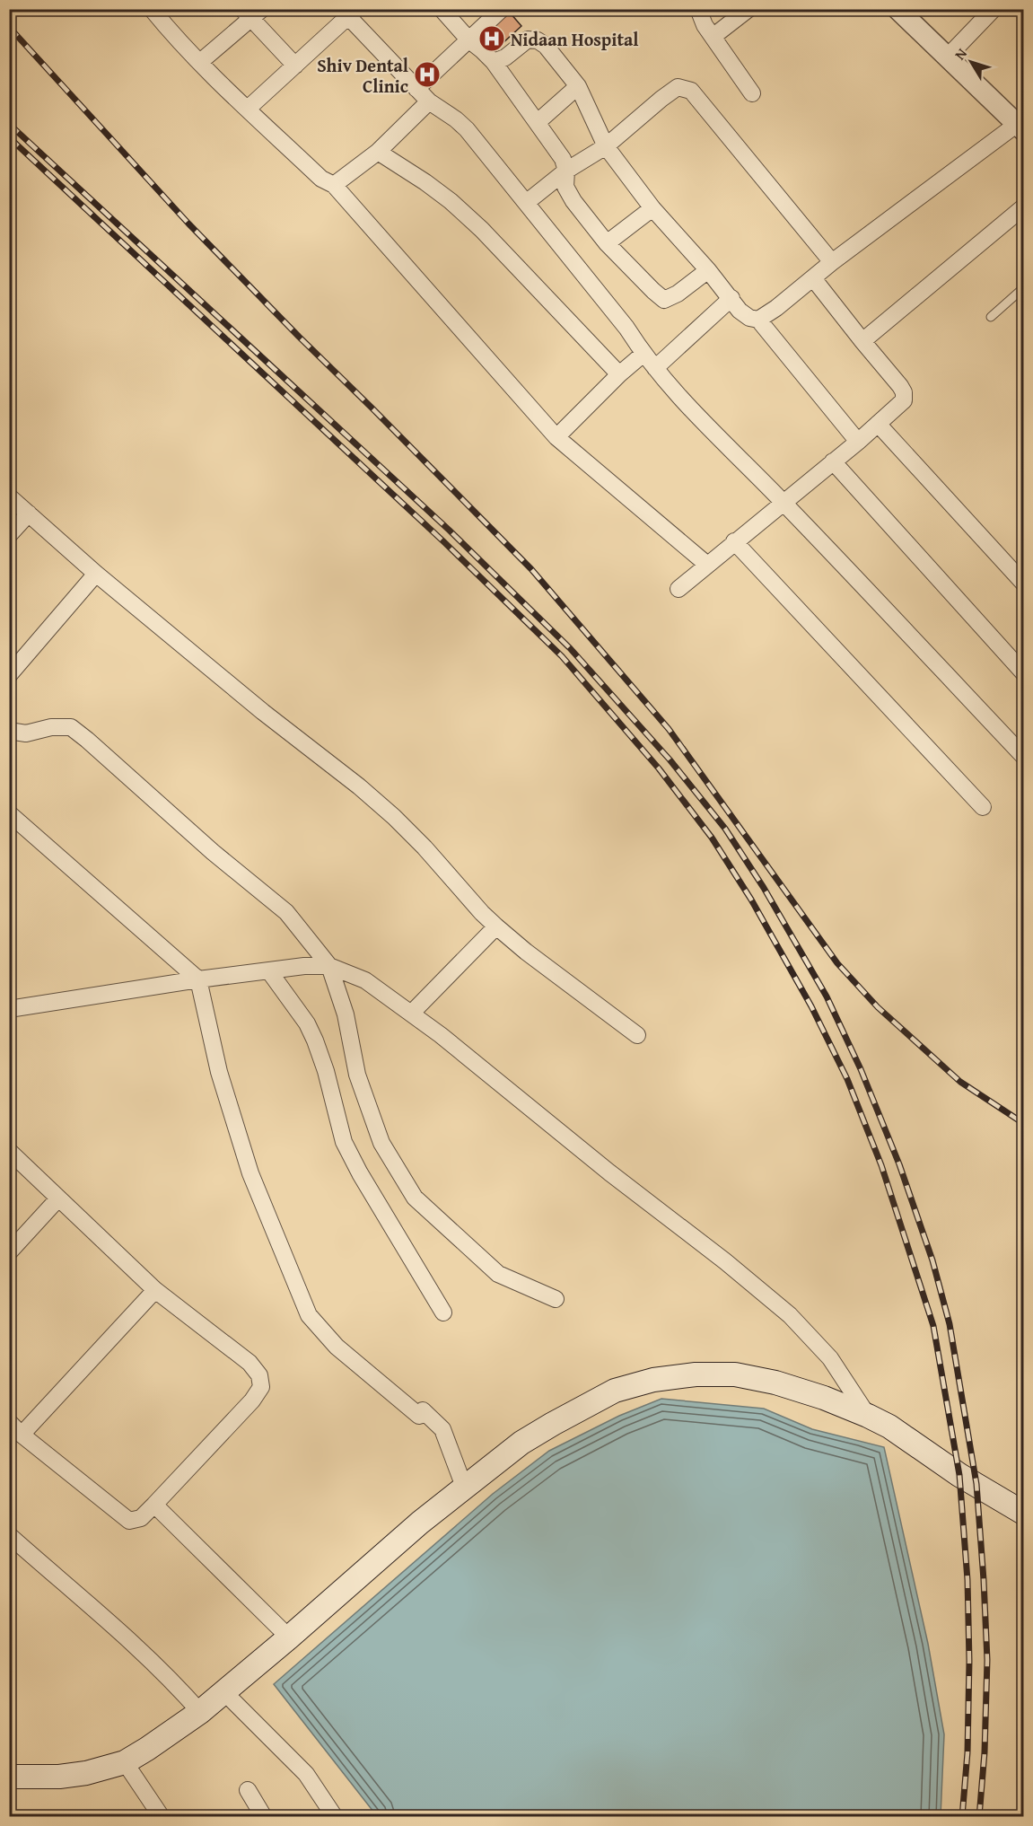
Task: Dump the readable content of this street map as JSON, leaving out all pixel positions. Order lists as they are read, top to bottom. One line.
{"places":{"hospital":["Nidaan Hospital","Shiv Dental Clinic"]},"north":"top left"}
